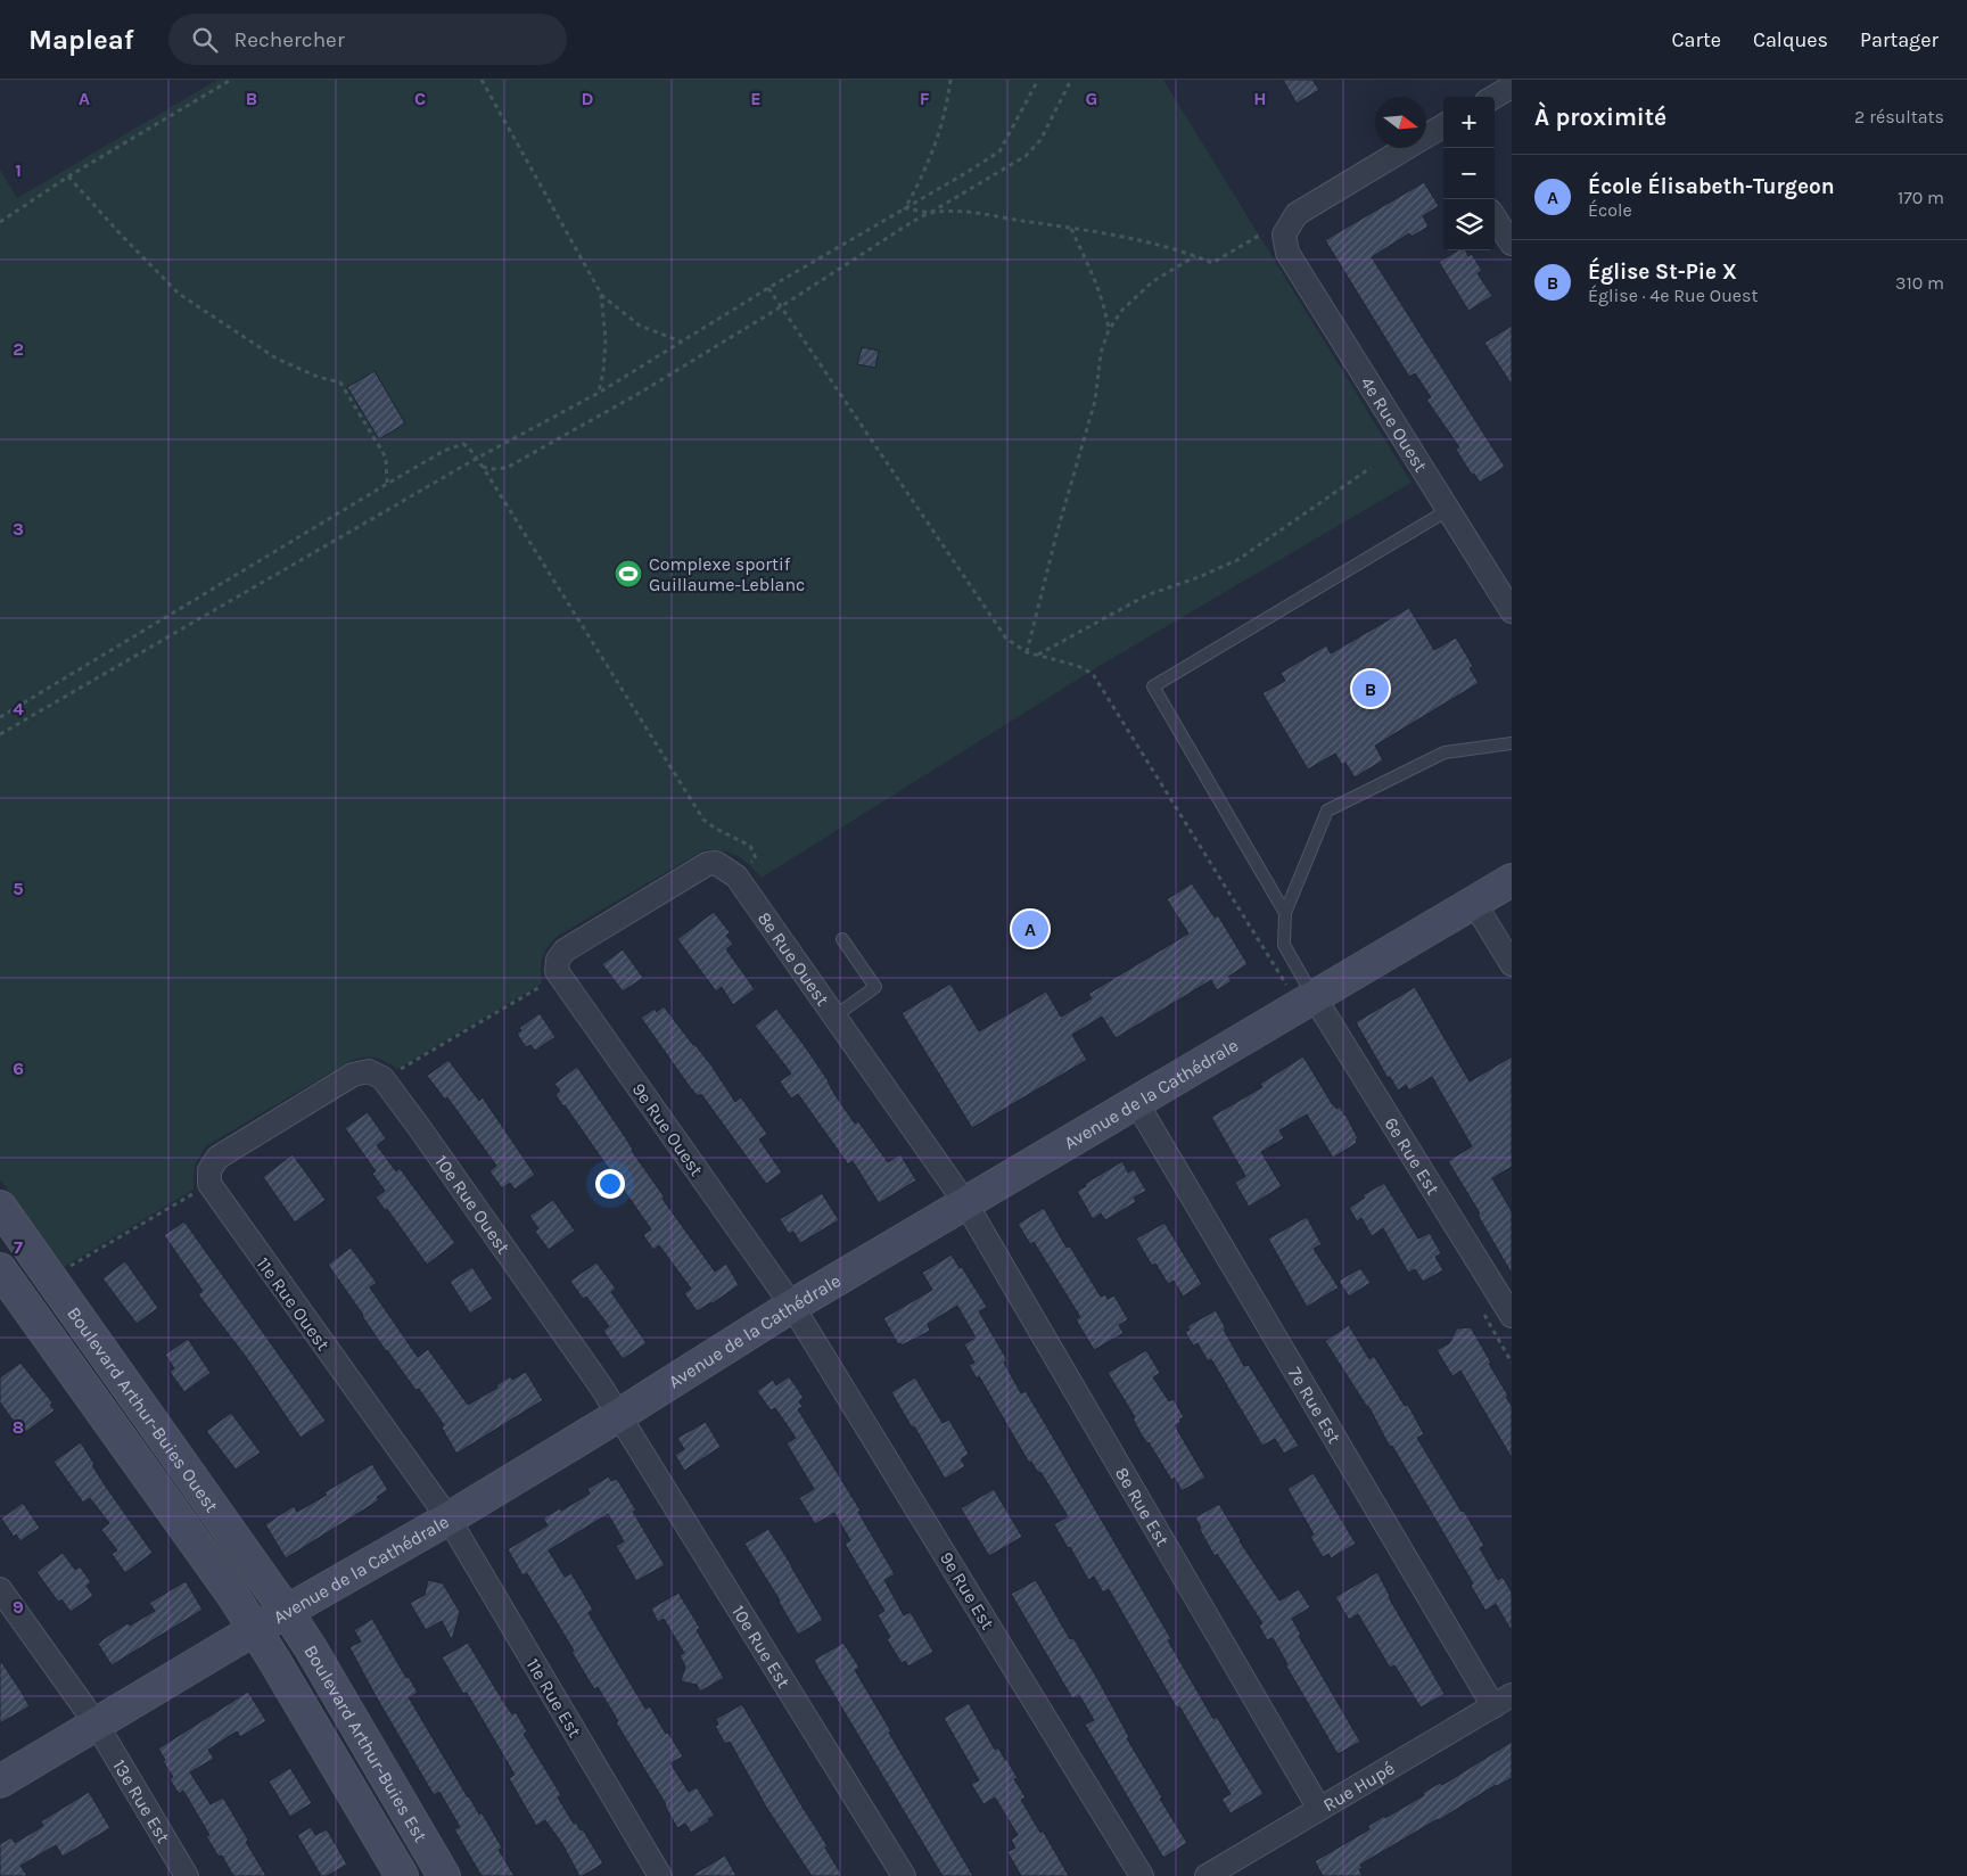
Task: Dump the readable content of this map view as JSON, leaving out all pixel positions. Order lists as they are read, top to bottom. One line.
{"streets":{"street":["4e Rue Ouest","8e Rue Ouest","Avenue de la Cathédrale","9e Rue Ouest","6e Rue Est","10e Rue Ouest","11e Rue Ouest","7e Rue Est","Boulevard Arthur-Buies Ouest","8e Rue Est","9e Rue Est","10e Rue Est","11e Rue Est","Boulevard Arthur-Buies Est","Rue Hupé","13e Rue Est"]},"crossings":[["8e Rue Ouest","Avenue de la Cathédrale"],["8e Rue Ouest","9e Rue Ouest"],["8e Rue Ouest","8e Rue Est"],["Avenue de la Cathédrale","9e Rue Ouest"],["Avenue de la Cathédrale","6e Rue Est"],["Avenue de la Cathédrale","10e Rue Ouest"],["Avenue de la Cathédrale","11e Rue Ouest"],["Avenue de la Cathédrale","7e Rue Est"],["Avenue de la Cathédrale","Boulevard Arthur-Buies Ouest"],["Avenue de la Cathédrale","8e Rue Est"],["Avenue de la Cathédrale","9e Rue Est"],["Avenue de la Cathédrale","10e Rue Est"],["Avenue de la Cathédrale","11e Rue Est"],["Avenue de la Cathédrale","Boulevard Arthur-Buies Est"],["Avenue de la Cathédrale","13e Rue Est"],["9e Rue Ouest","9e Rue Est"],["10e Rue Ouest","10e Rue Est"],["11e Rue Ouest","11e Rue Est"],["7e Rue Est","Rue Hupé"],["Boulevard Arthur-Buies Ouest","Boulevard Arthur-Buies Est"],["8e Rue Est","Rue Hupé"]],"places":{"sports":["Complexe sportif Guillaume-Leblanc"]},"north":"right","page":{"header":"Mapleaf","search":"Rechercher","nav":["Carte","Calques","Partager"],"heading":["À proximité","2 résultats"],"map_buttons":["+","−"],"list":[{"mark":"A","name":"École Élisabeth-Turgeon","note":"École","value":"170 m"},{"mark":"B","name":"Église St-Pie X","note":"Église · 4e Rue Ouest","value":"310 m"}],"pins":["B","A"]},"grid":{"columns":["A","B","C","D","E","F","G","H"],"rows":["1","2","3","4","5","6","7","8","9"]}}
